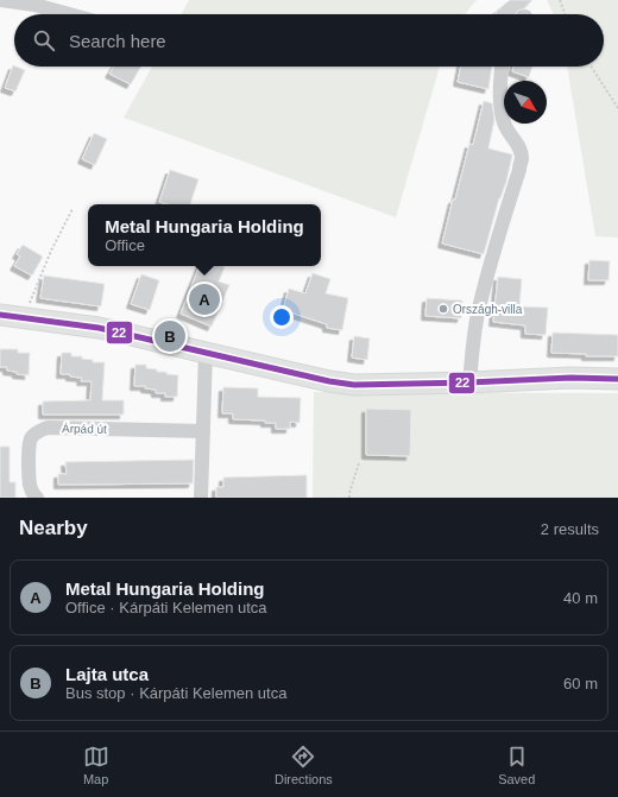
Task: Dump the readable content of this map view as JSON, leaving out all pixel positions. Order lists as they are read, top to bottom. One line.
{"streets":{"street":["Árpád út"]},"places":["Országh-villa"],"lines":["transit line 22"],"north":"bottom right","page":{"search":"Search here","popup":["Metal Hungaria Holding","Office"],"pins":["A","B"],"heading":["Nearby","2 results"],"list":[{"mark":"A","name":"Metal Hungaria Holding","note":"Office · Kárpáti Kelemen utca","value":"40 m"},{"mark":"B","name":"Lajta utca","note":"Bus stop · Kárpáti Kelemen utca","value":"60 m"}],"nav":["Map","Directions","Saved"]}}
